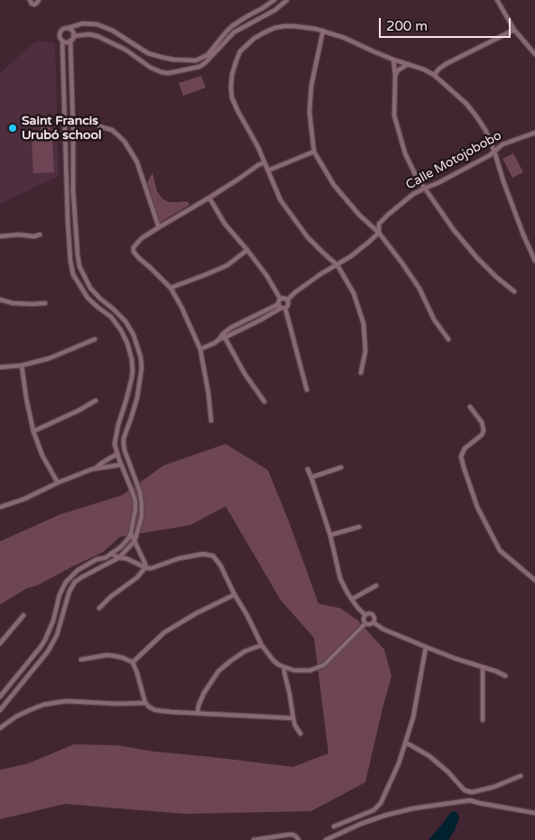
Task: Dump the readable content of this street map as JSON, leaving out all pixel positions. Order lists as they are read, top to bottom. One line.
{"streets":{"street":["Calle Motojobobo"]},"places":["Saint Francis Urubó school"],"scale_bar":"200 m"}
